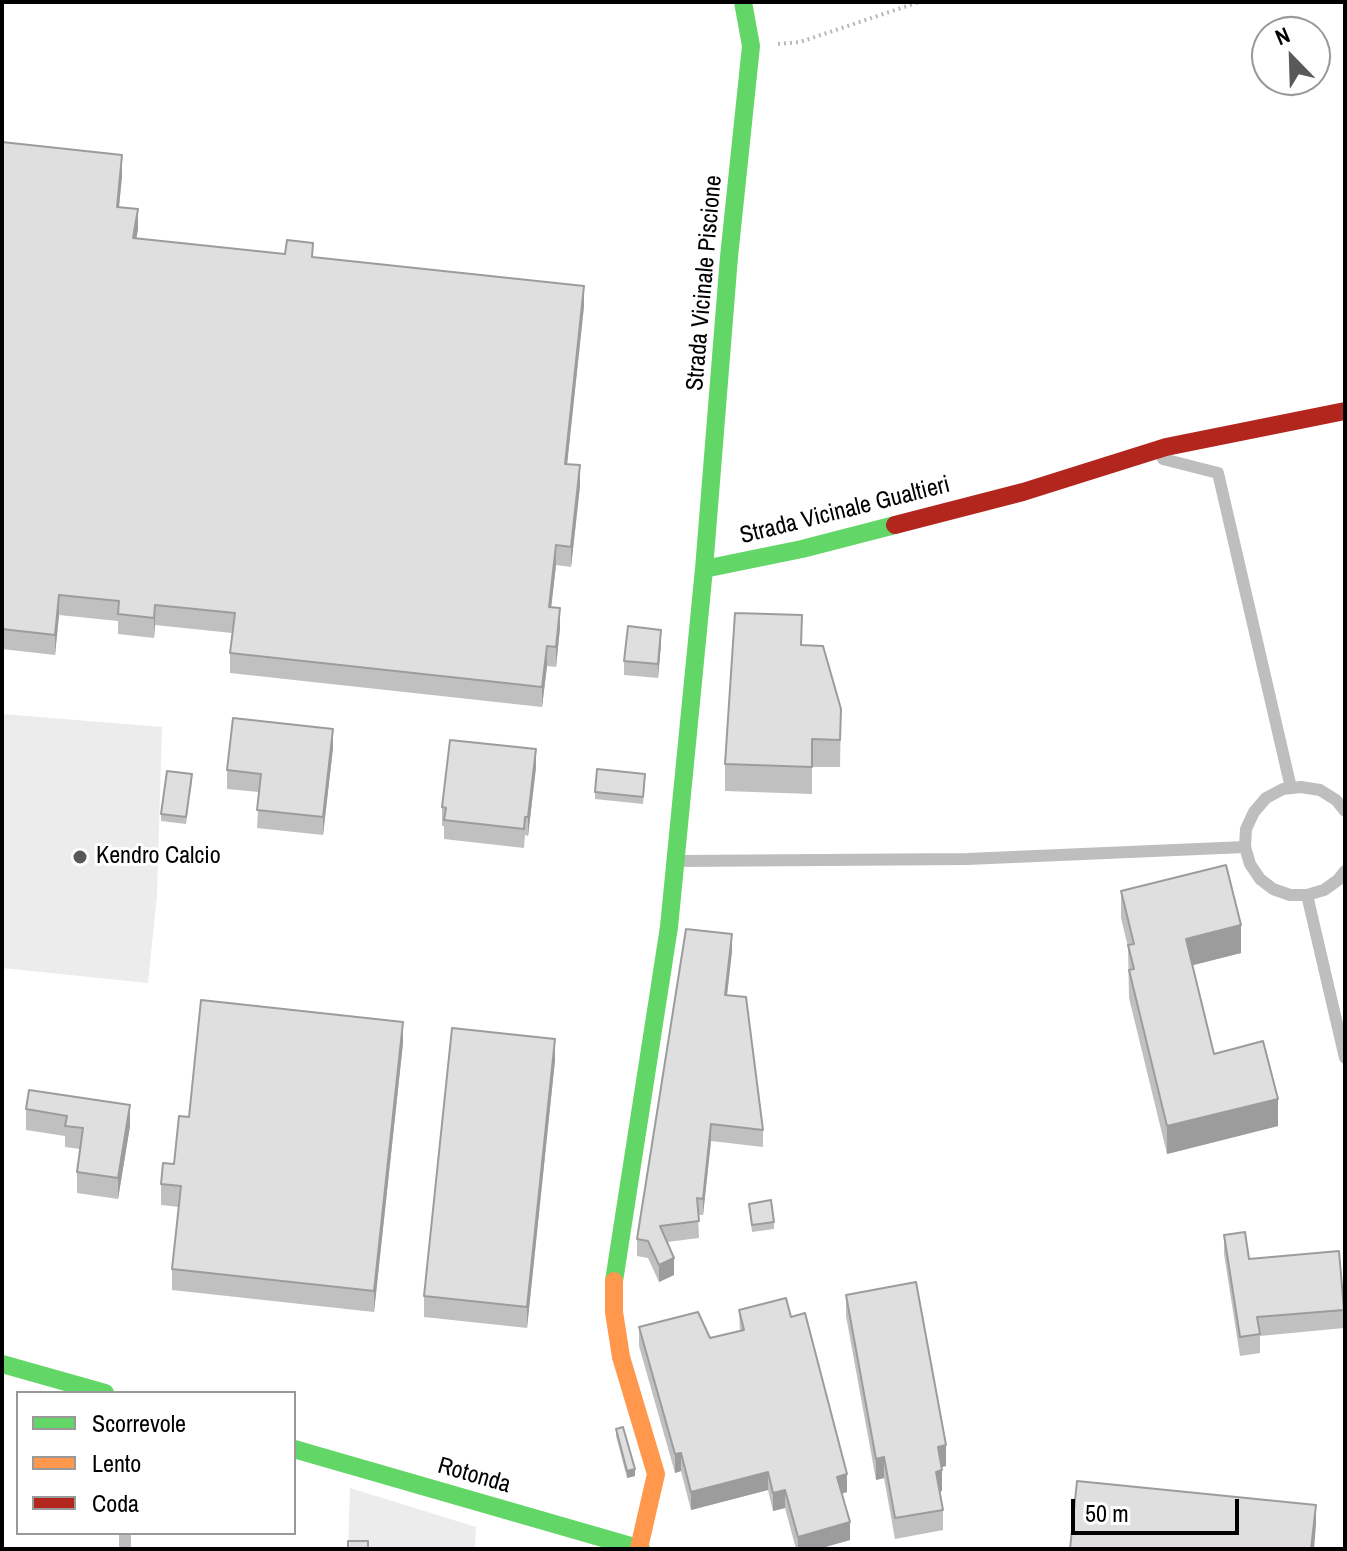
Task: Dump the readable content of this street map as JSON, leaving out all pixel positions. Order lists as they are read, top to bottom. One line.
{"streets":{"street":["Strada Vicinale Piscione","Strada Vicinale Gualtieri","Rotonda"]},"crossings":[["Strada Vicinale Piscione","Strada Vicinale Gualtieri"]],"places":["Kendro Calcio"],"legend":["Scorrevole","Lento","Coda"],"scale_bar":"50 m","north":"top left"}
